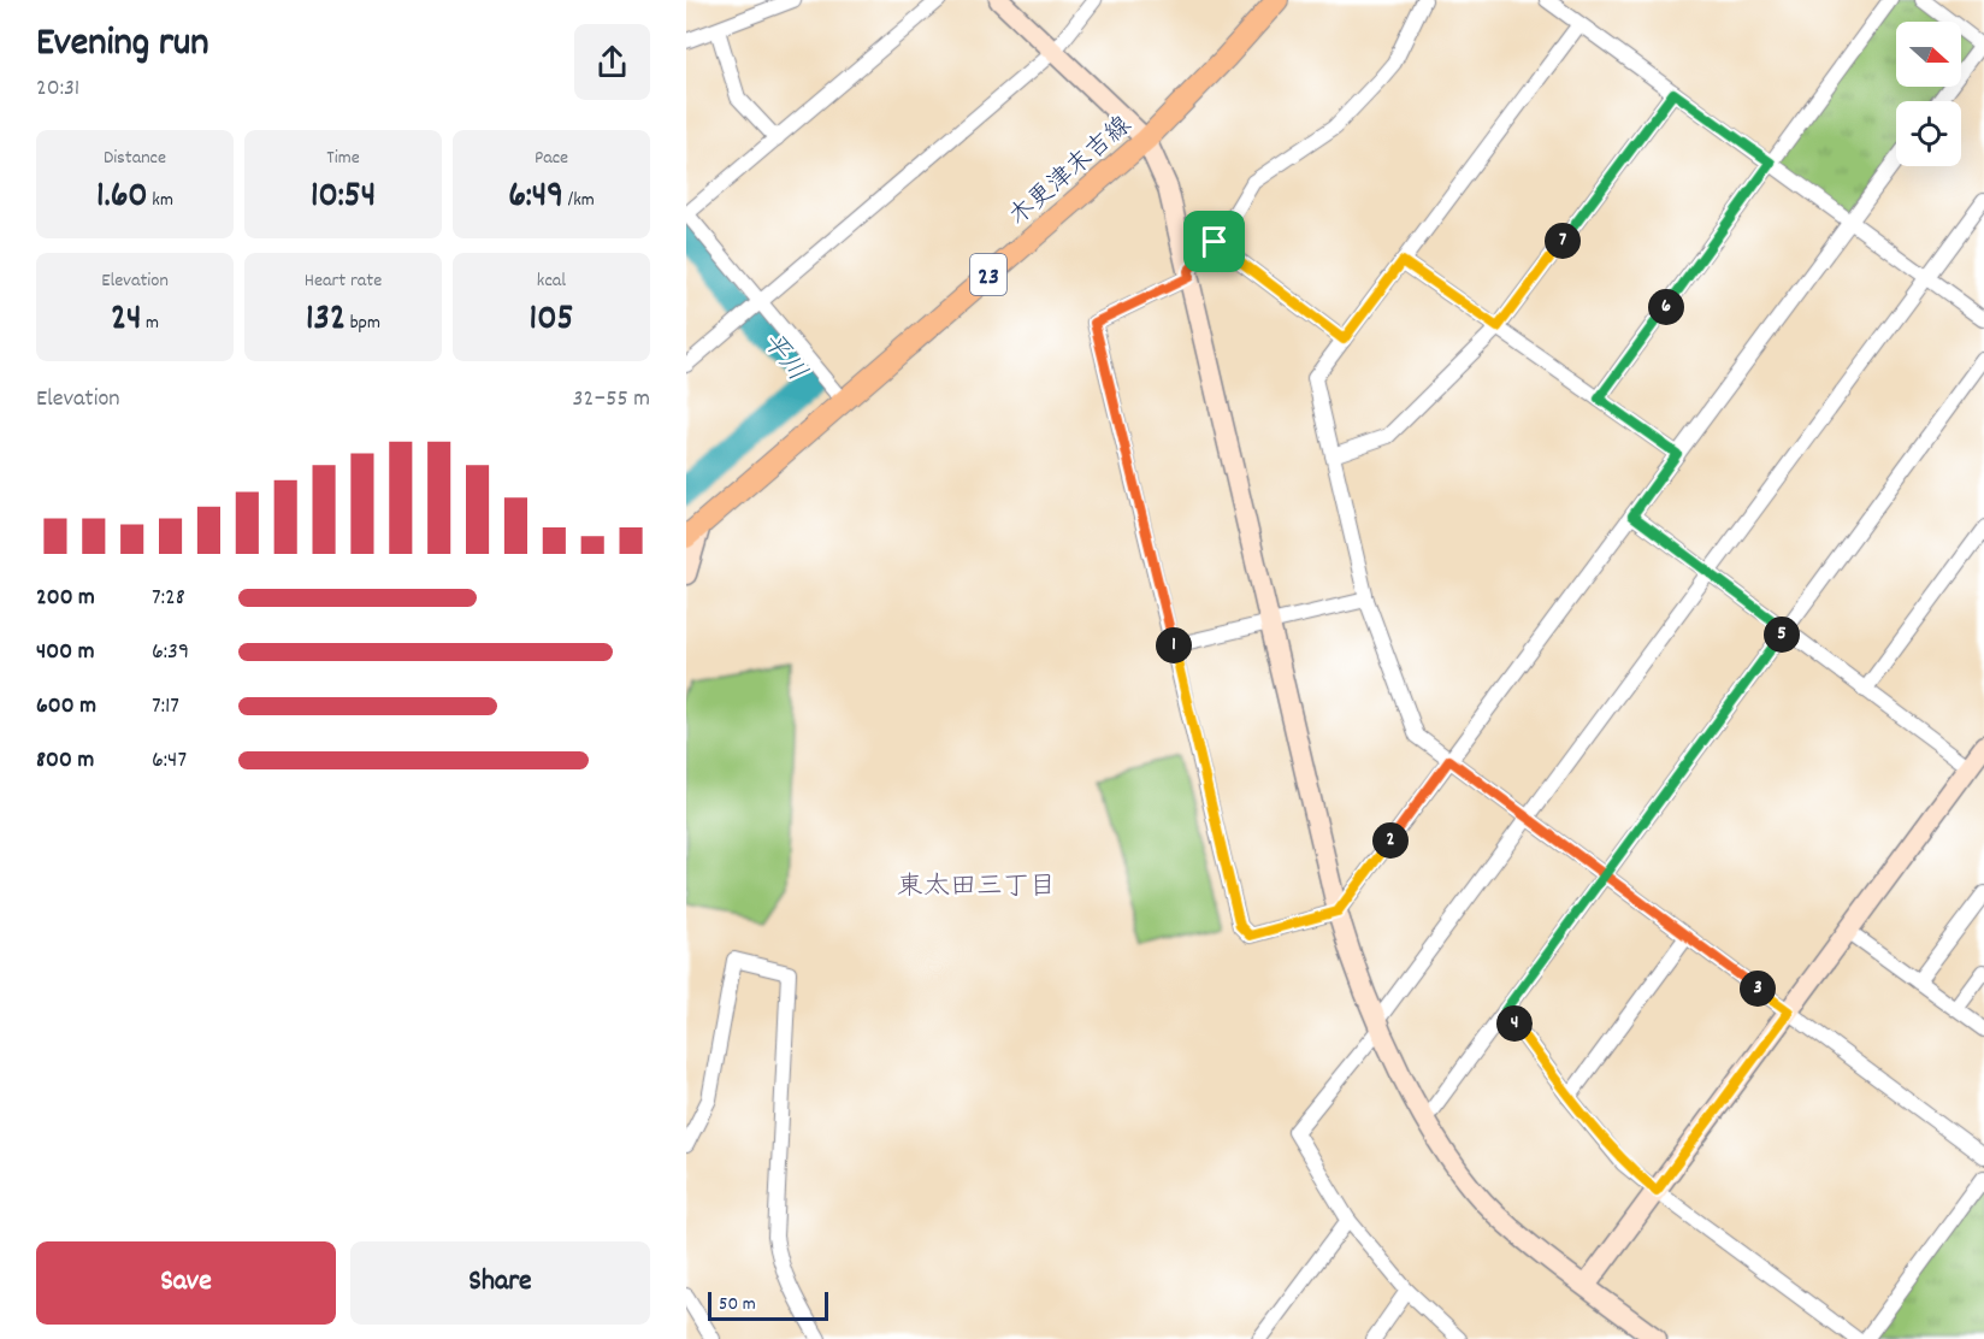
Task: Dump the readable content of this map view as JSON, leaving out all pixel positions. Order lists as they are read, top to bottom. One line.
{"streets":{"main road":["木更津末吉線","23"]},"districts":["東太田三丁目"],"water":["平川"],"scale_bar":"50 m","north":"right","page":{"heading":["Evening run","20:31"],"stats":[["Distance","1.60 km"],["Time","10:54"],["Pace","6:49 /km"],["Elevation","24 m"],["Heart rate","132 bpm"],["kcal","105"]],"pins":["7","6","5","1","2","3","4"],"chart":["Elevation","32–55 m"],"list":[{"name":"200 m","note":"7:28"},{"name":"400 m","note":"6:39"},{"name":"600 m","note":"7:17"},{"name":"800 m","note":"6:47"}],"buttons":["Save","Share"],"scale":"50 m"}}
